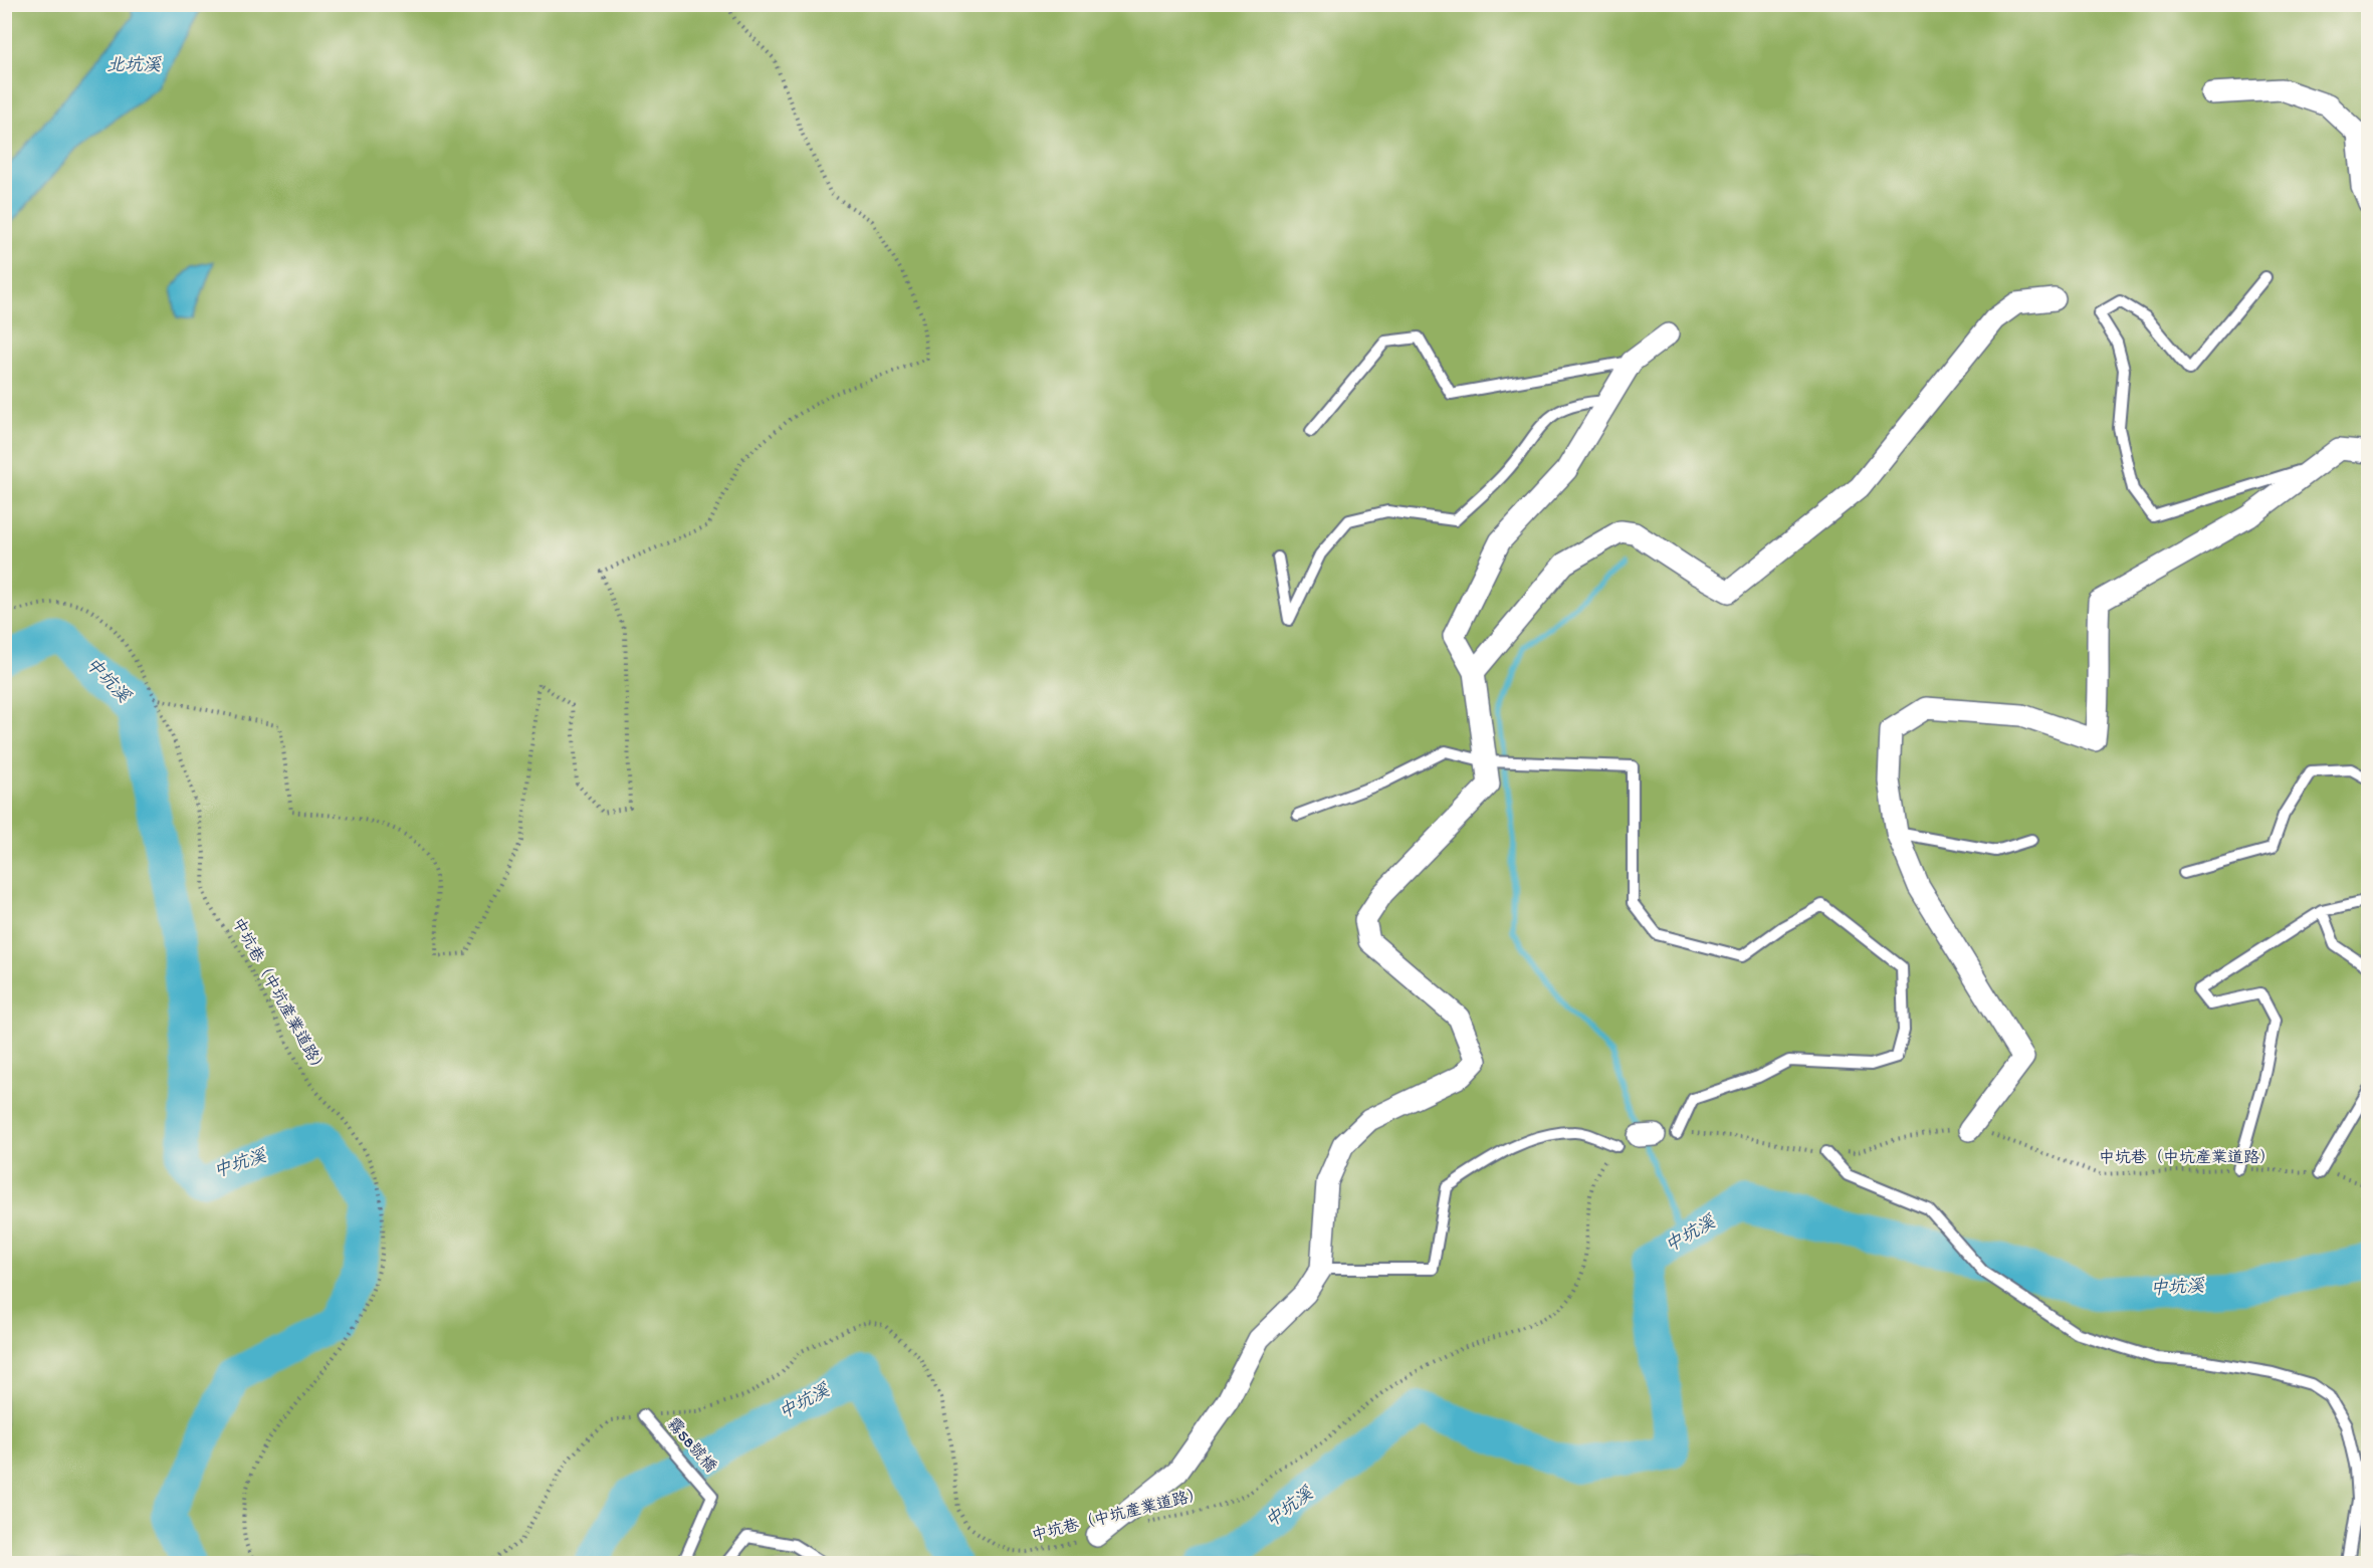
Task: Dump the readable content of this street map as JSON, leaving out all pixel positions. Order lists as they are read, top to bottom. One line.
{"streets":{"lane":["霧58號橋"],"path":["中坑巷（中坑產業道路）"]},"crossings":[["中坑巷（中坑產業道路）","霧58號橋"]],"water":["北坑溪","中坑溪"]}
